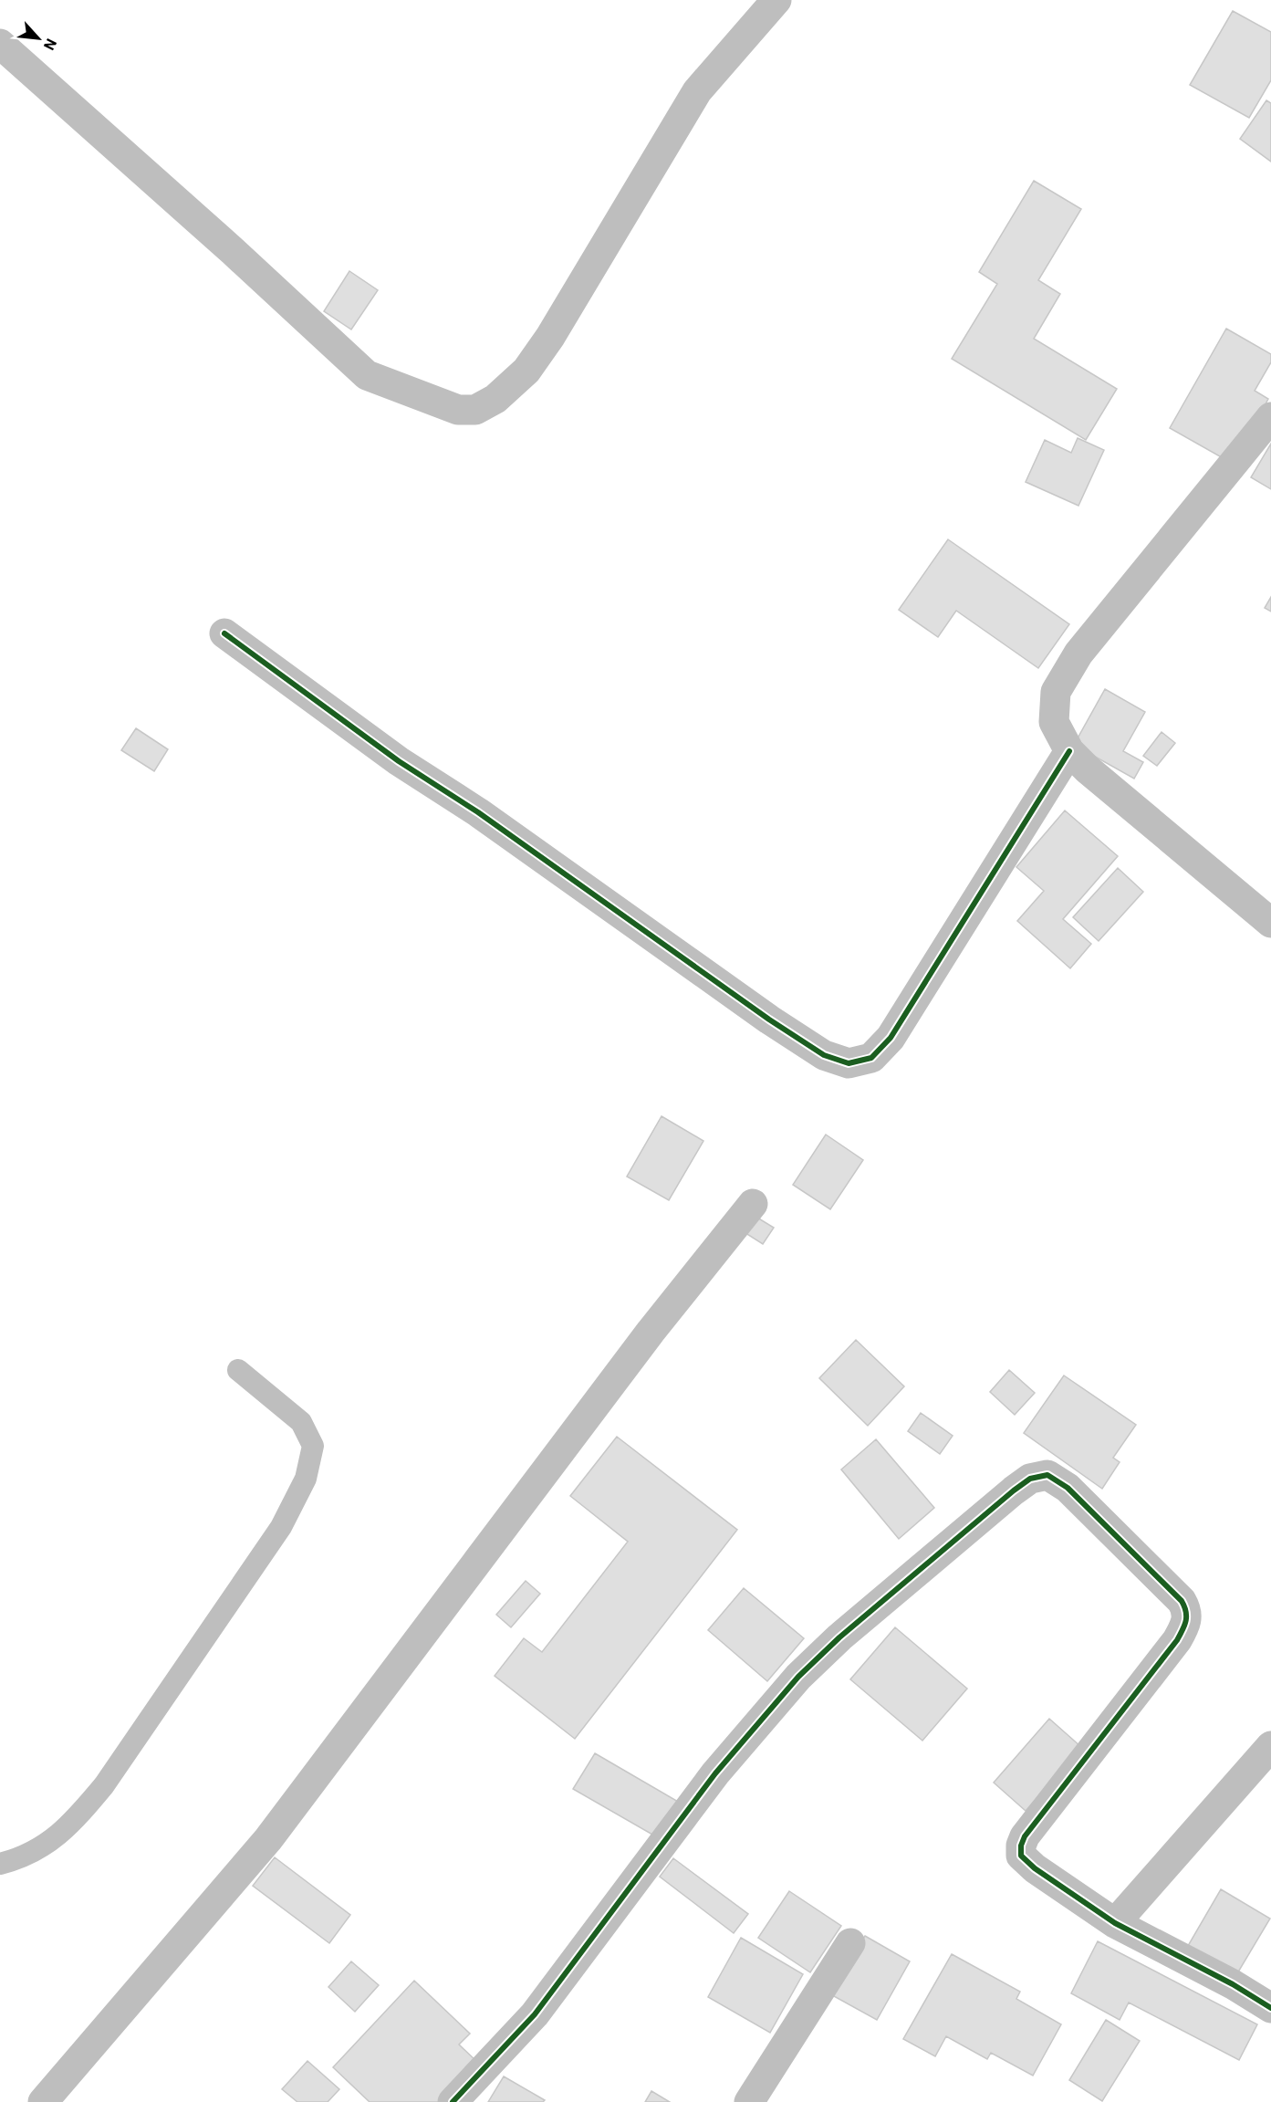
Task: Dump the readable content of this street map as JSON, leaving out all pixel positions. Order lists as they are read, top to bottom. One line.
{"north":"bottom right"}
